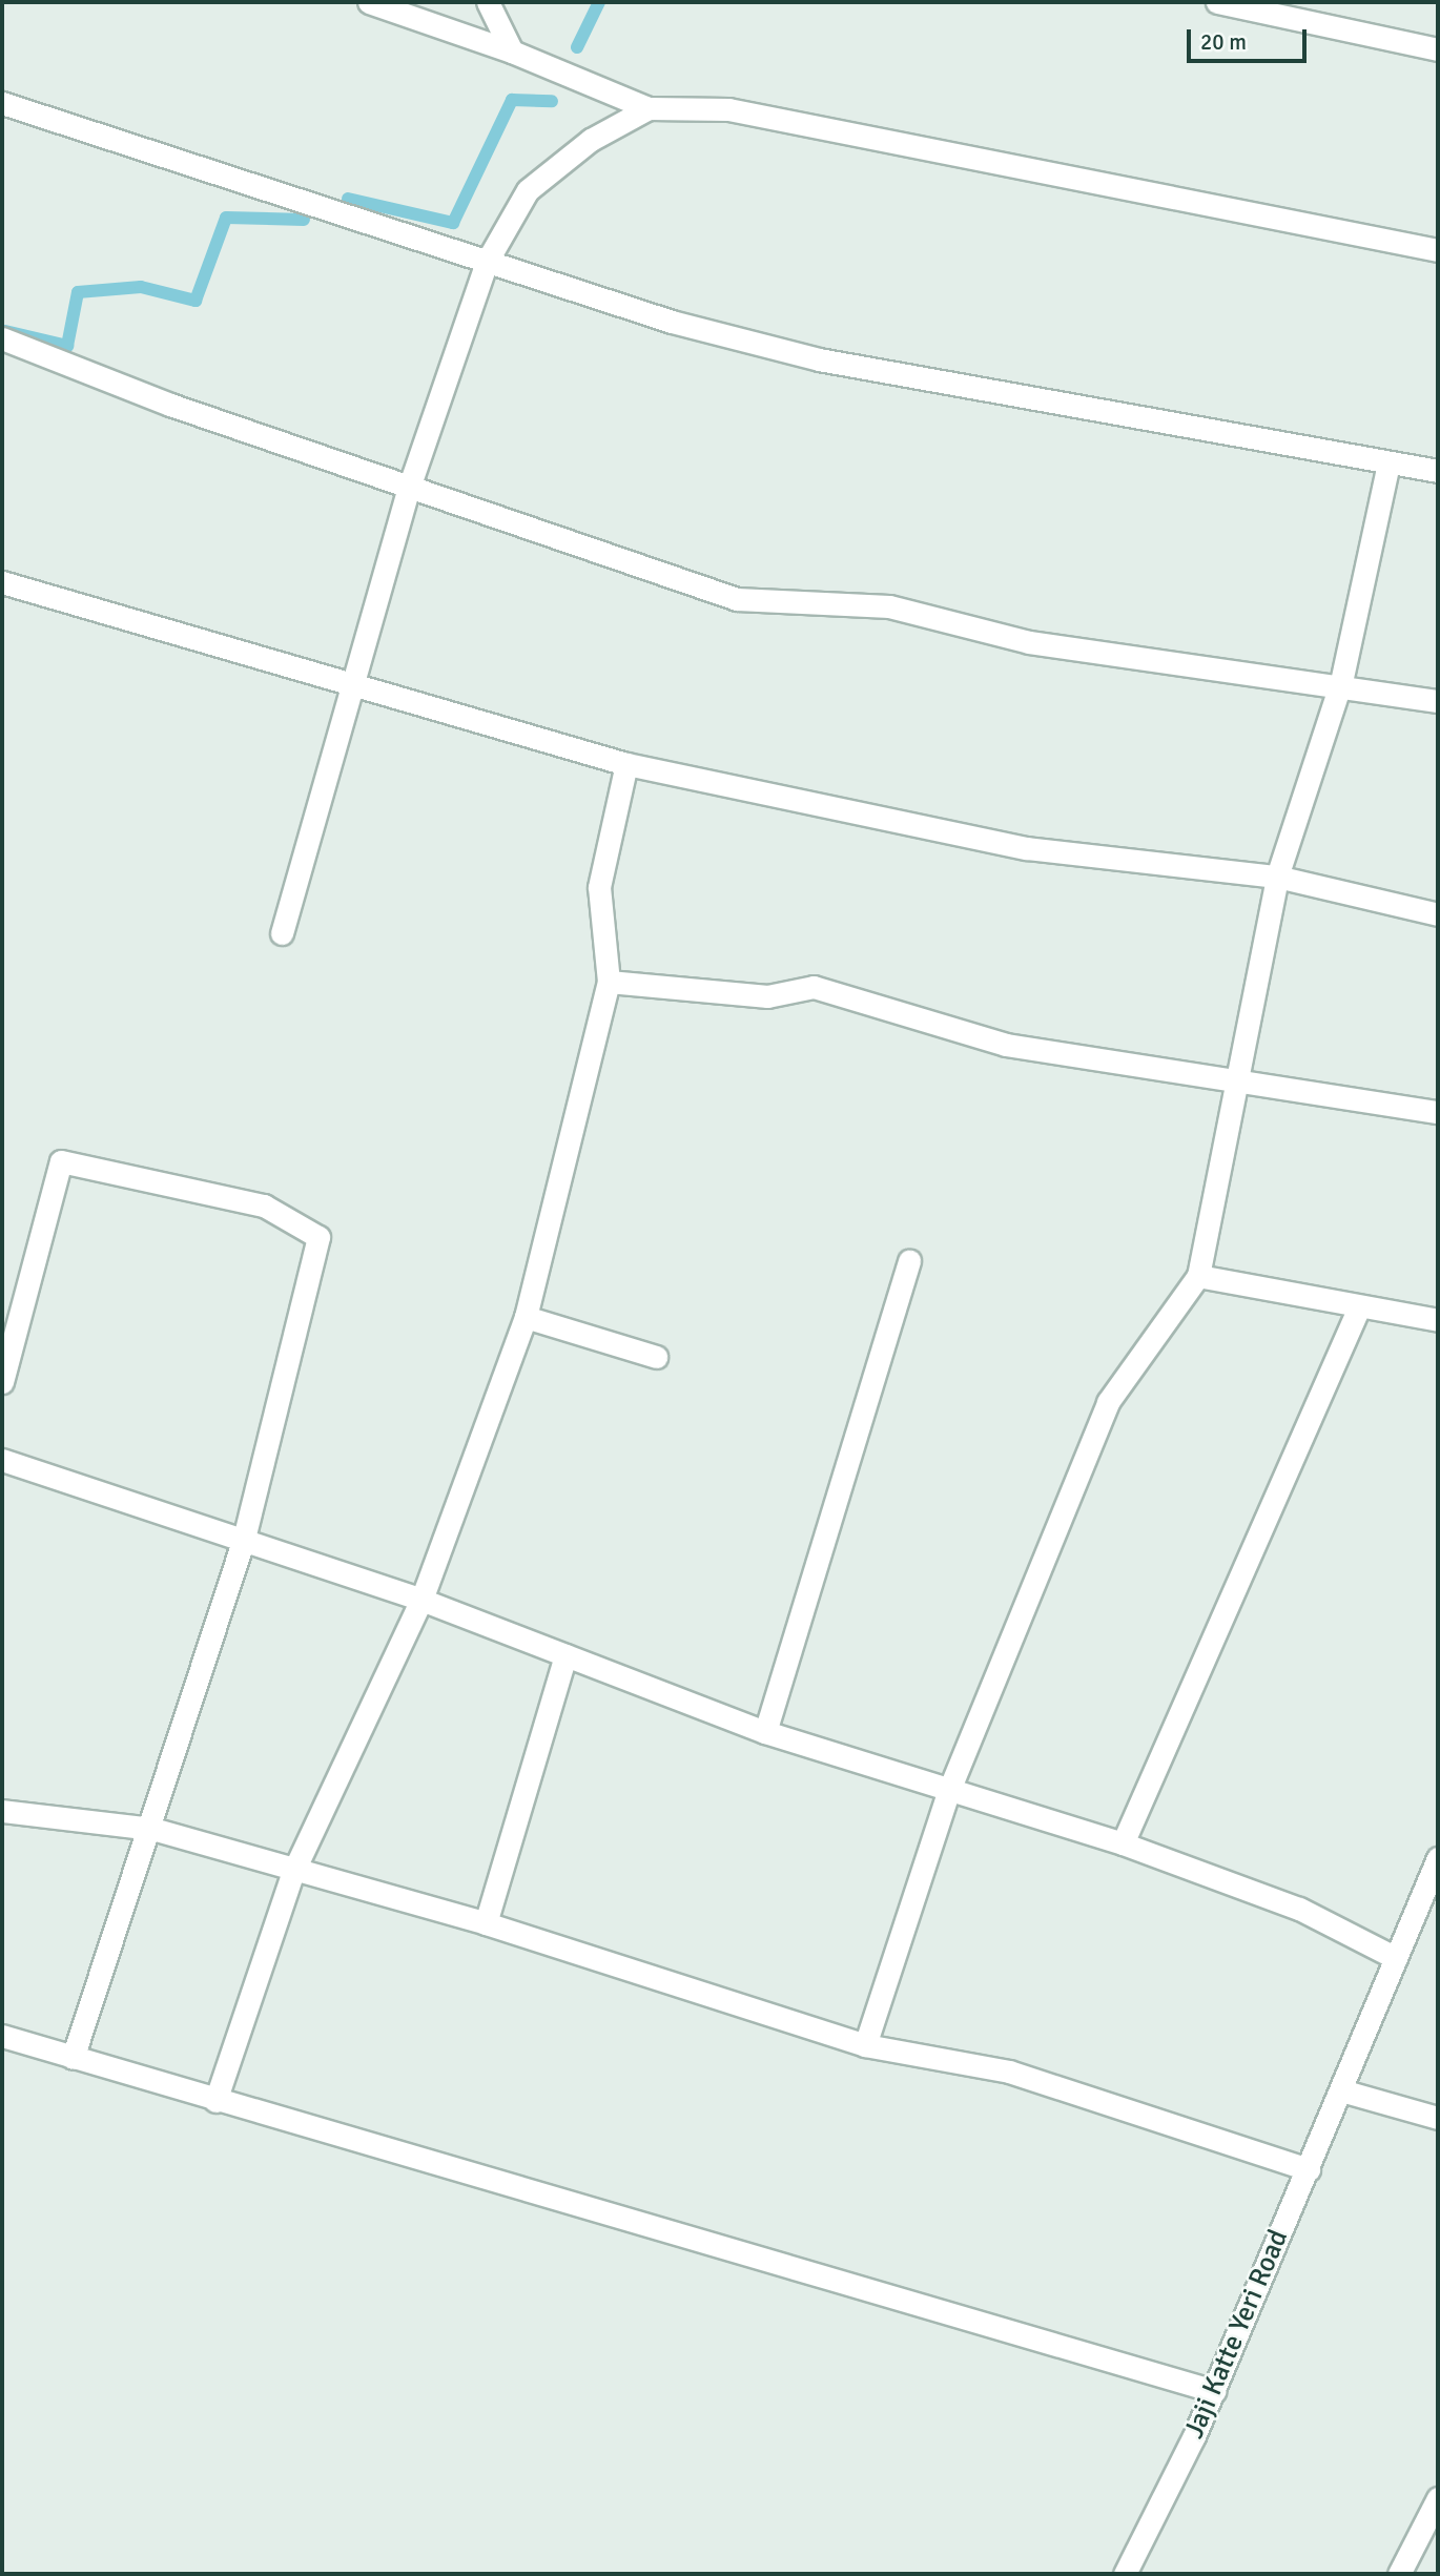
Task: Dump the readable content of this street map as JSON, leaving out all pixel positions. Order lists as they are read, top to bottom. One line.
{"streets":{"street":["Jaji Katte Yeri Road"]},"scale_bar":"20 m"}
